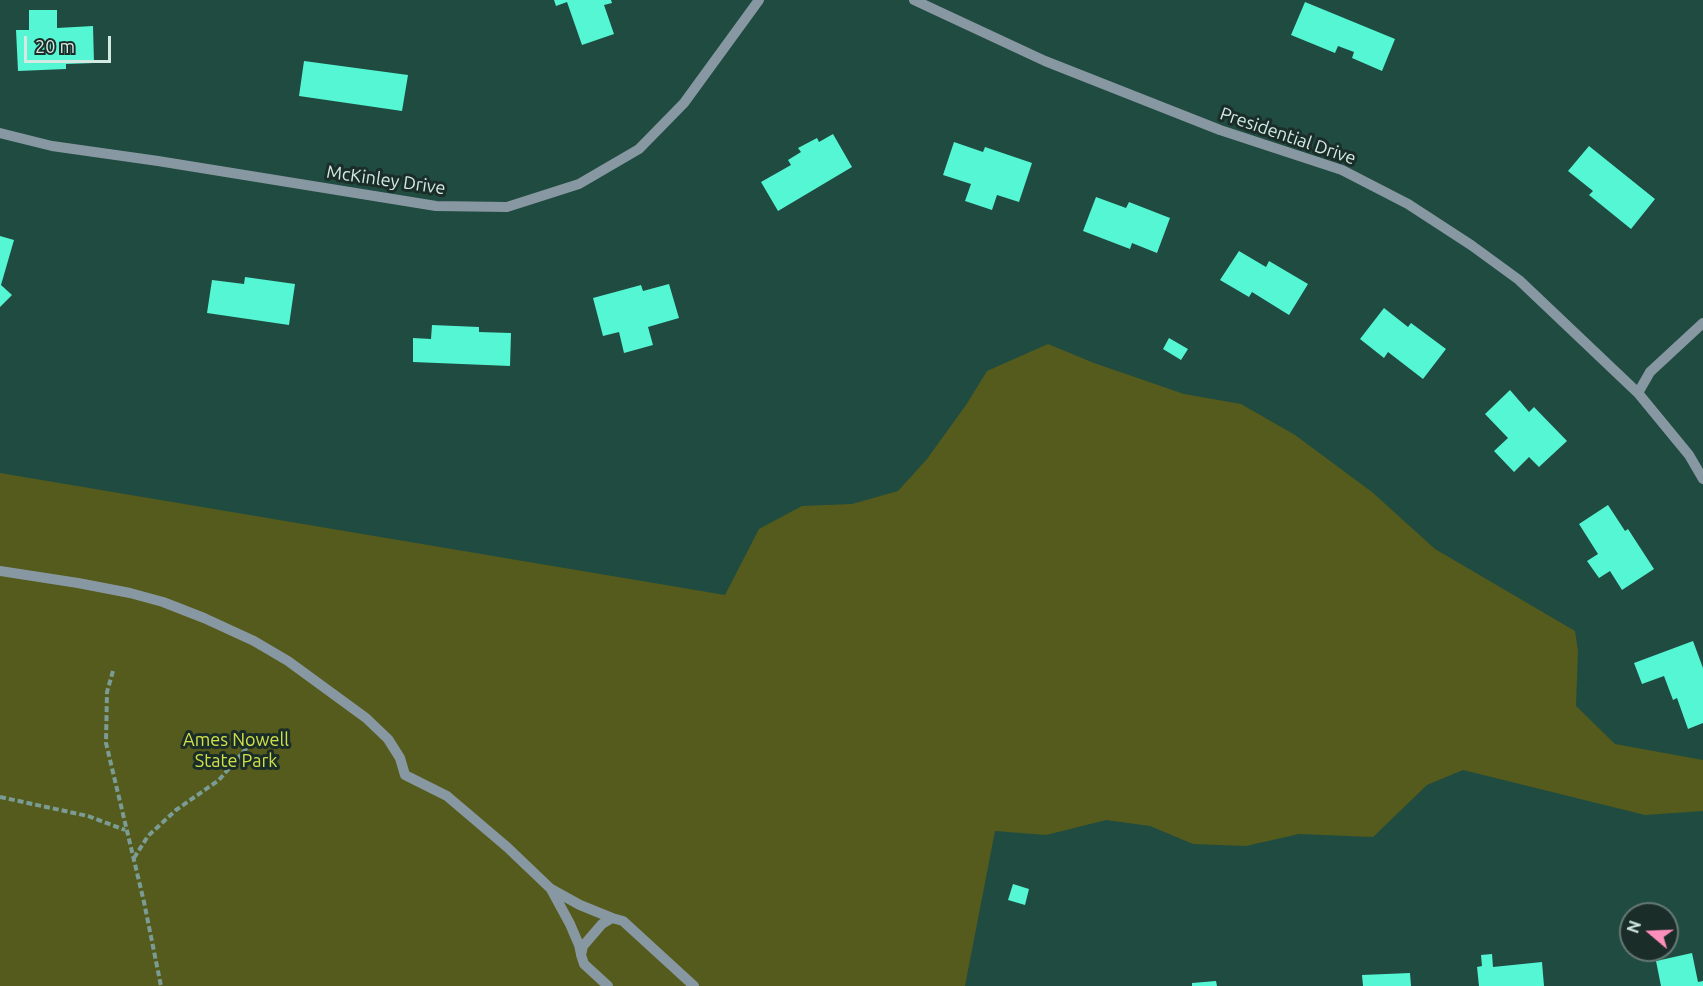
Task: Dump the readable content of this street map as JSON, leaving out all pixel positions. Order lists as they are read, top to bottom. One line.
{"streets":{"street":["Presidential Drive","McKinley Drive"]},"parks":["Ames Nowell State Park"],"scale_bar":"20 m","north":"left"}
